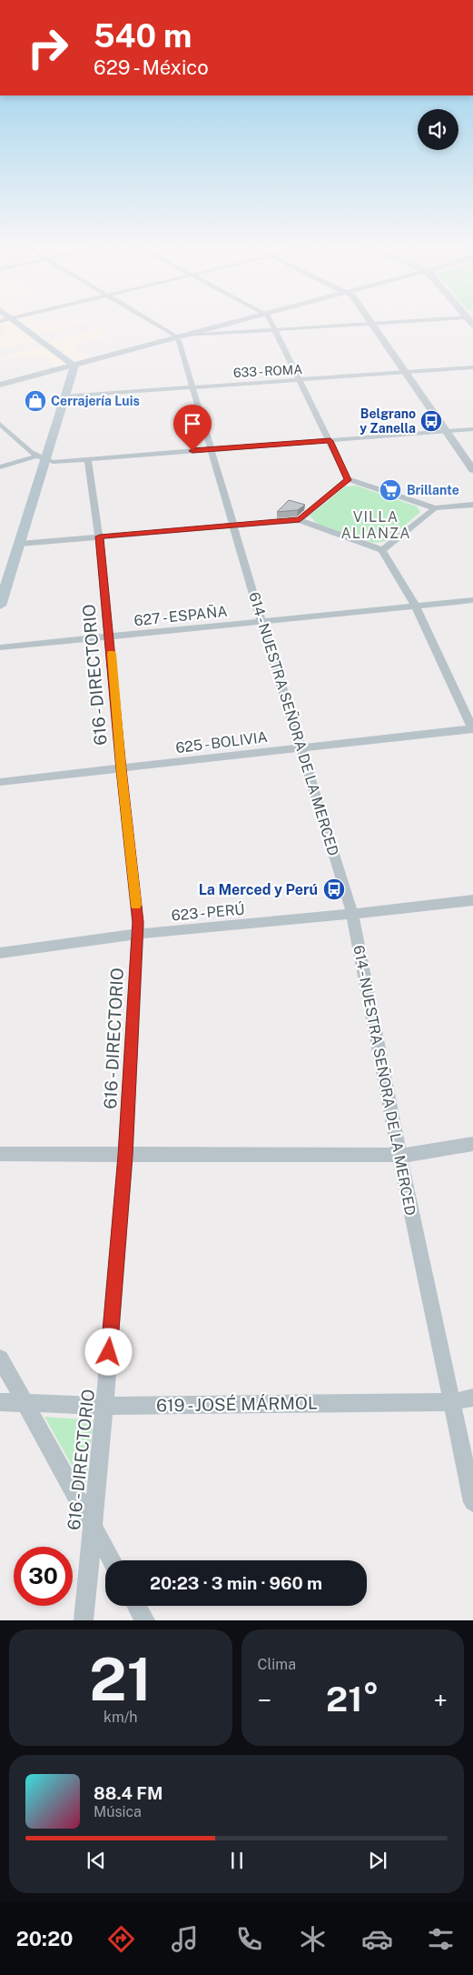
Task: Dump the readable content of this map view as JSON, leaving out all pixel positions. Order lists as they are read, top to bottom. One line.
{"streets":{"street":["633 - ROMA","627 - ESPAÑA","616 - DIRECTORIO","614 - NUESTRA SEÑORA DE LA MERCED","625 - BOLIVIA","623 - PERÚ","619 - JOSÉ MÁRMOL"]},"crossings":[["633 - ROMA","614 - NUESTRA SEÑORA DE LA MERCED"],["627 - ESPAÑA","616 - DIRECTORIO"],["627 - ESPAÑA","614 - NUESTRA SEÑORA DE LA MERCED"],["616 - DIRECTORIO","625 - BOLIVIA"],["616 - DIRECTORIO","623 - PERÚ"],["616 - DIRECTORIO","619 - JOSÉ MÁRMOL"],["614 - NUESTRA SEÑORA DE LA MERCED","625 - BOLIVIA"],["614 - NUESTRA SEÑORA DE LA MERCED","623 - PERÚ"],["614 - NUESTRA SEÑORA DE LA MERCED","619 - JOSÉ MÁRMOL"]],"districts":["VILLA ALIANZA"],"places":{"shop":["Cerrajería Luis"],"bus stop":["Belgrano y Zanella","La Merced y Perú"],"supermarket":["Brillante"]},"page":{"turn":["540 m","629 - México"],"limit":"30","trip":"20:23 · 3 min · 960 m","tile":[["21","km/h"],"Clima"],"heat":["−","21°","+"],"song":["88.4 FM","Música"],"tabs":"20:20"}}
